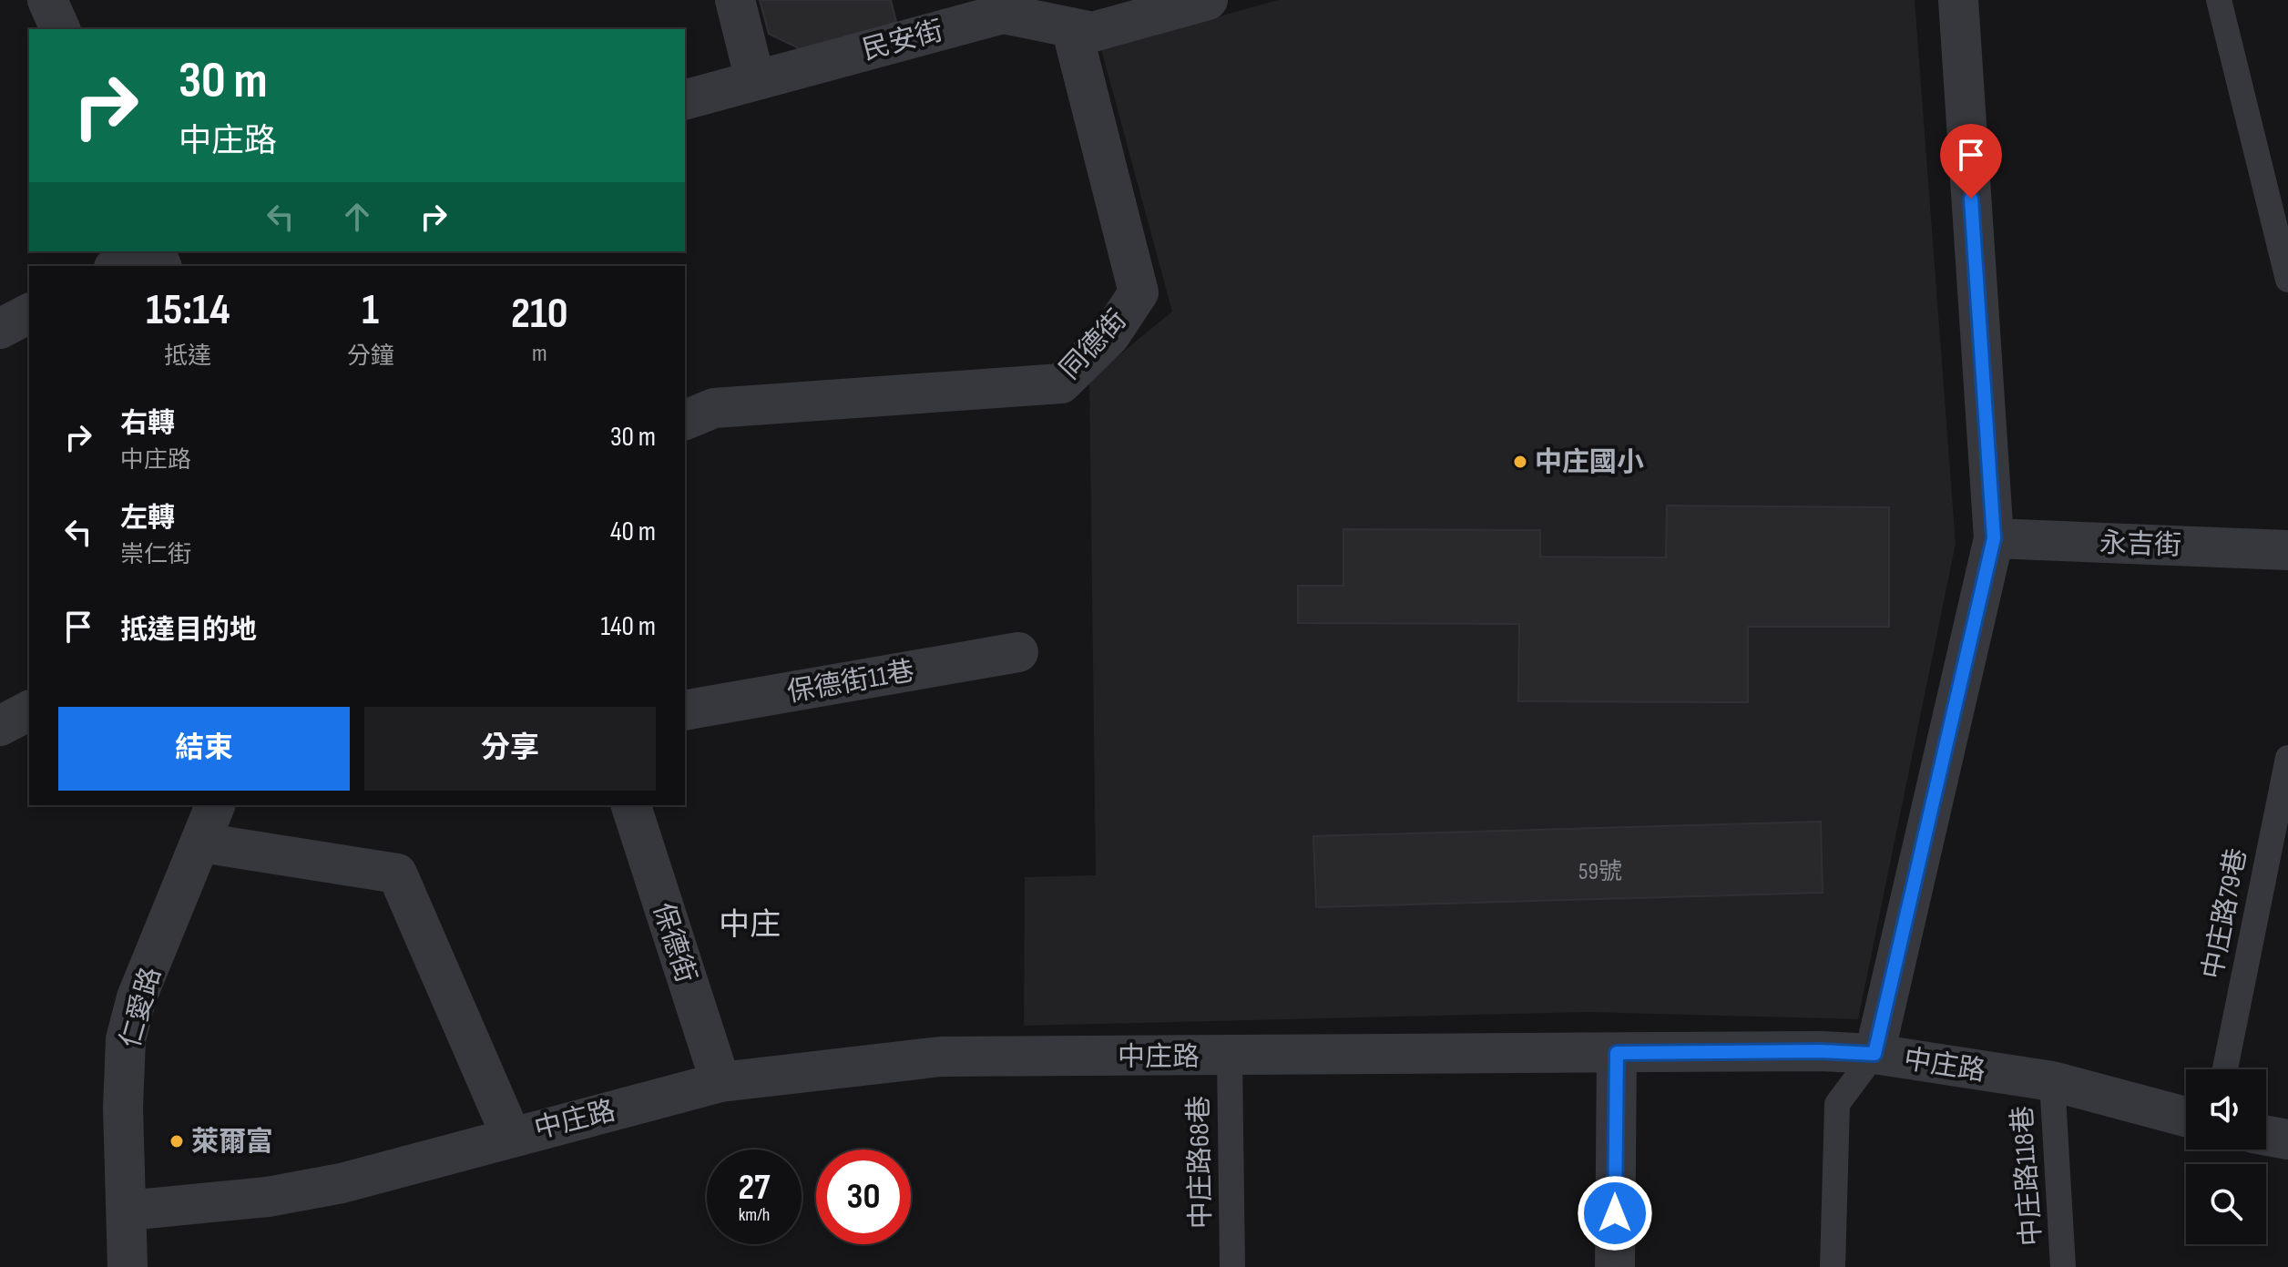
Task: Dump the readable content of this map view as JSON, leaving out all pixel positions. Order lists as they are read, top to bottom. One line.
{"streets":{"street":["民安街","同德街","永吉街","保德街11巷","保德街","仁愛路","中庄路"],"lane":["中庄路79巷","中庄路68巷","中庄路118巷"]},"crossings":[["民安街","同德街"],["保德街","中庄路"],["仁愛路","中庄路"],["中庄路","中庄路68巷"],["中庄路","中庄路118巷"]],"districts":["中庄"],"places":["中庄國小","萊爾富"],"house_numbers":["59號"],"page":{"turn":["30 m","中庄路"],"eta":["15:14","抵達","1","分鐘","210","m"],"list":[{"name":"右轉","note":"中庄路","value":"30 m"},{"name":"左轉","note":"崇仁街","value":"40 m"},{"name":"抵達目的地","value":"140 m"}],"buttons":["結束","分享"],"speed":"27 km/h","limit":"30"}}
